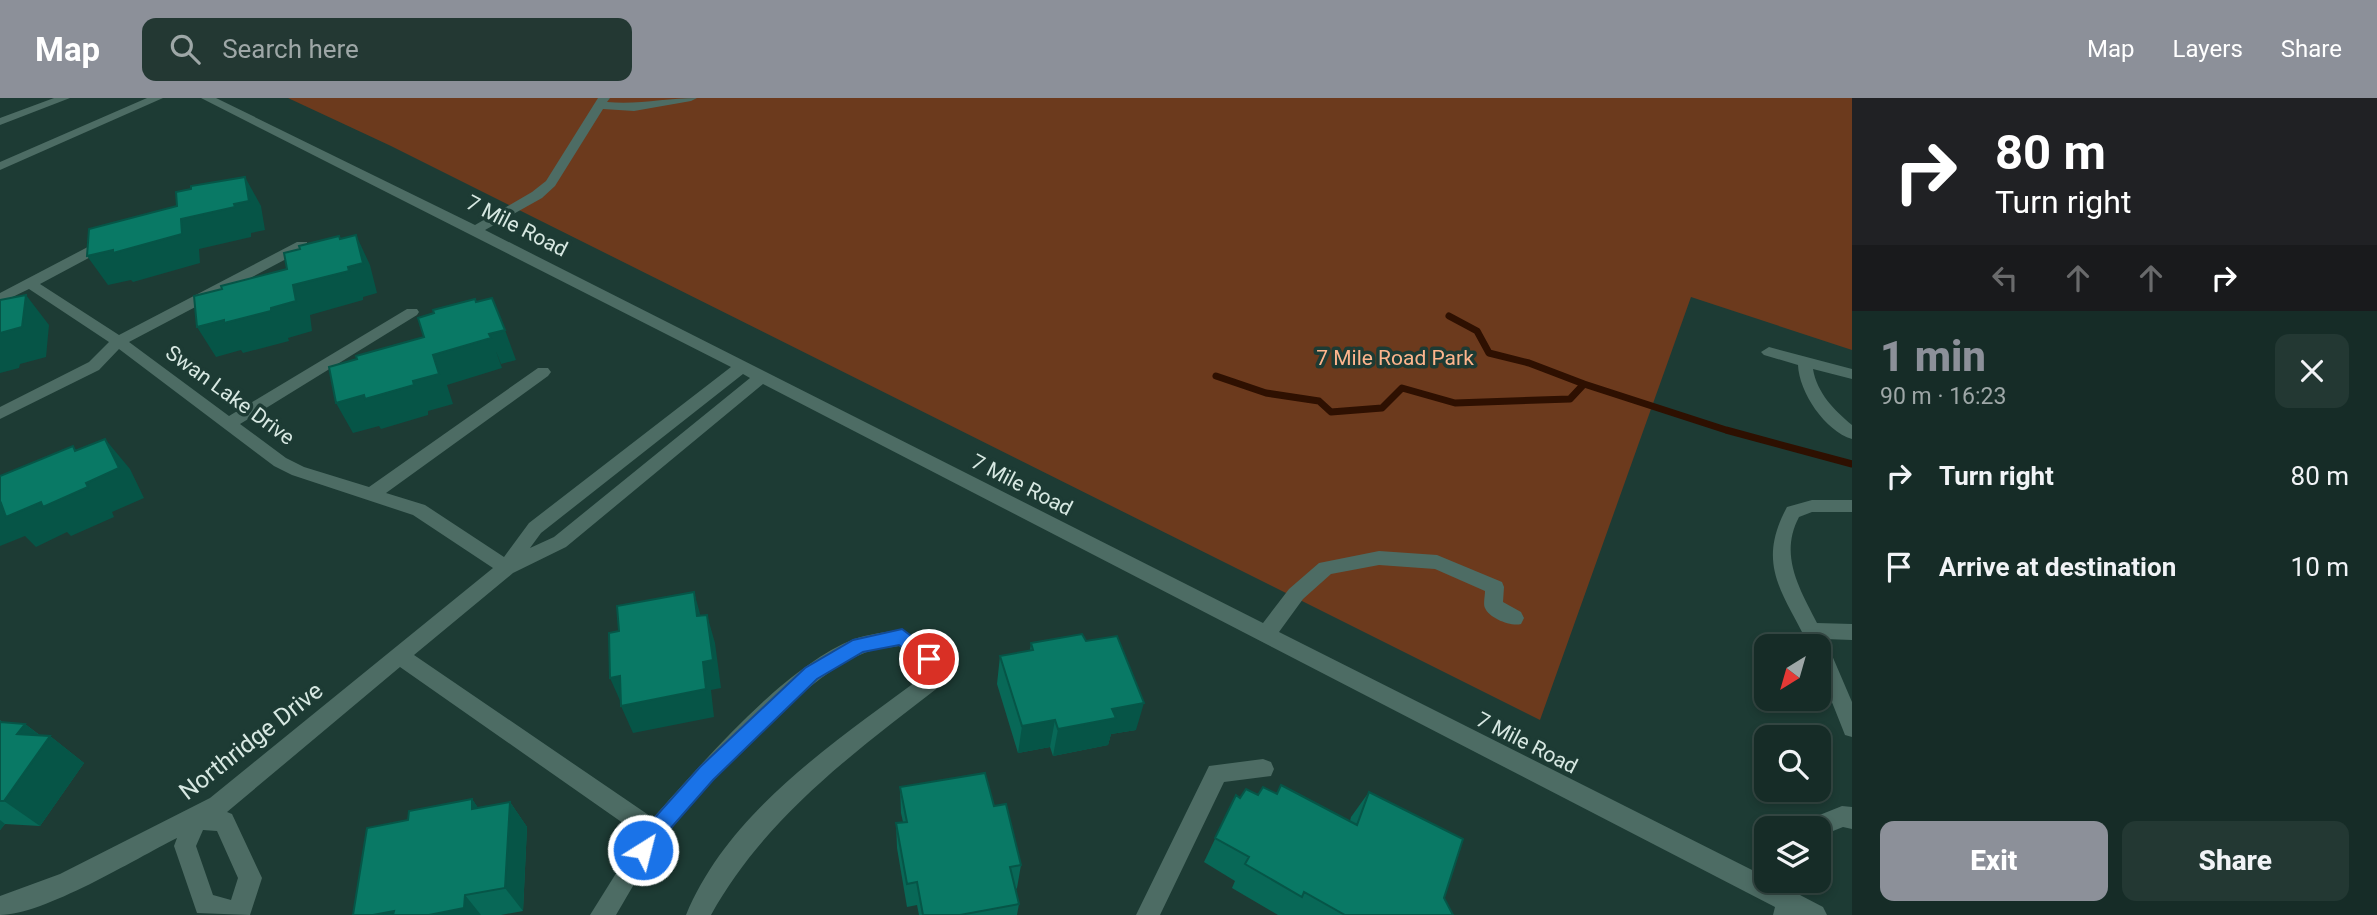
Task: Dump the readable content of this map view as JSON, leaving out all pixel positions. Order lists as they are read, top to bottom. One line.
{"streets":{"street":["7 Mile Road","Swan Lake Drive","Northridge Drive"]},"crossings":[["7 Mile Road","Northridge Drive"],["Swan Lake Drive","Northridge Drive"]],"parks":["7 Mile Road Park"],"north":"bottom left","page":{"header":"Map","search":"Search here","nav":["Map","Layers","Share"],"turn":["80 m","Turn right"],"heading":["1 min","90 m · 16:23"],"list":[{"name":"Turn right","value":"80 m"},{"name":"Arrive at destination","value":"10 m"}],"buttons":["Exit","Share"]}}
